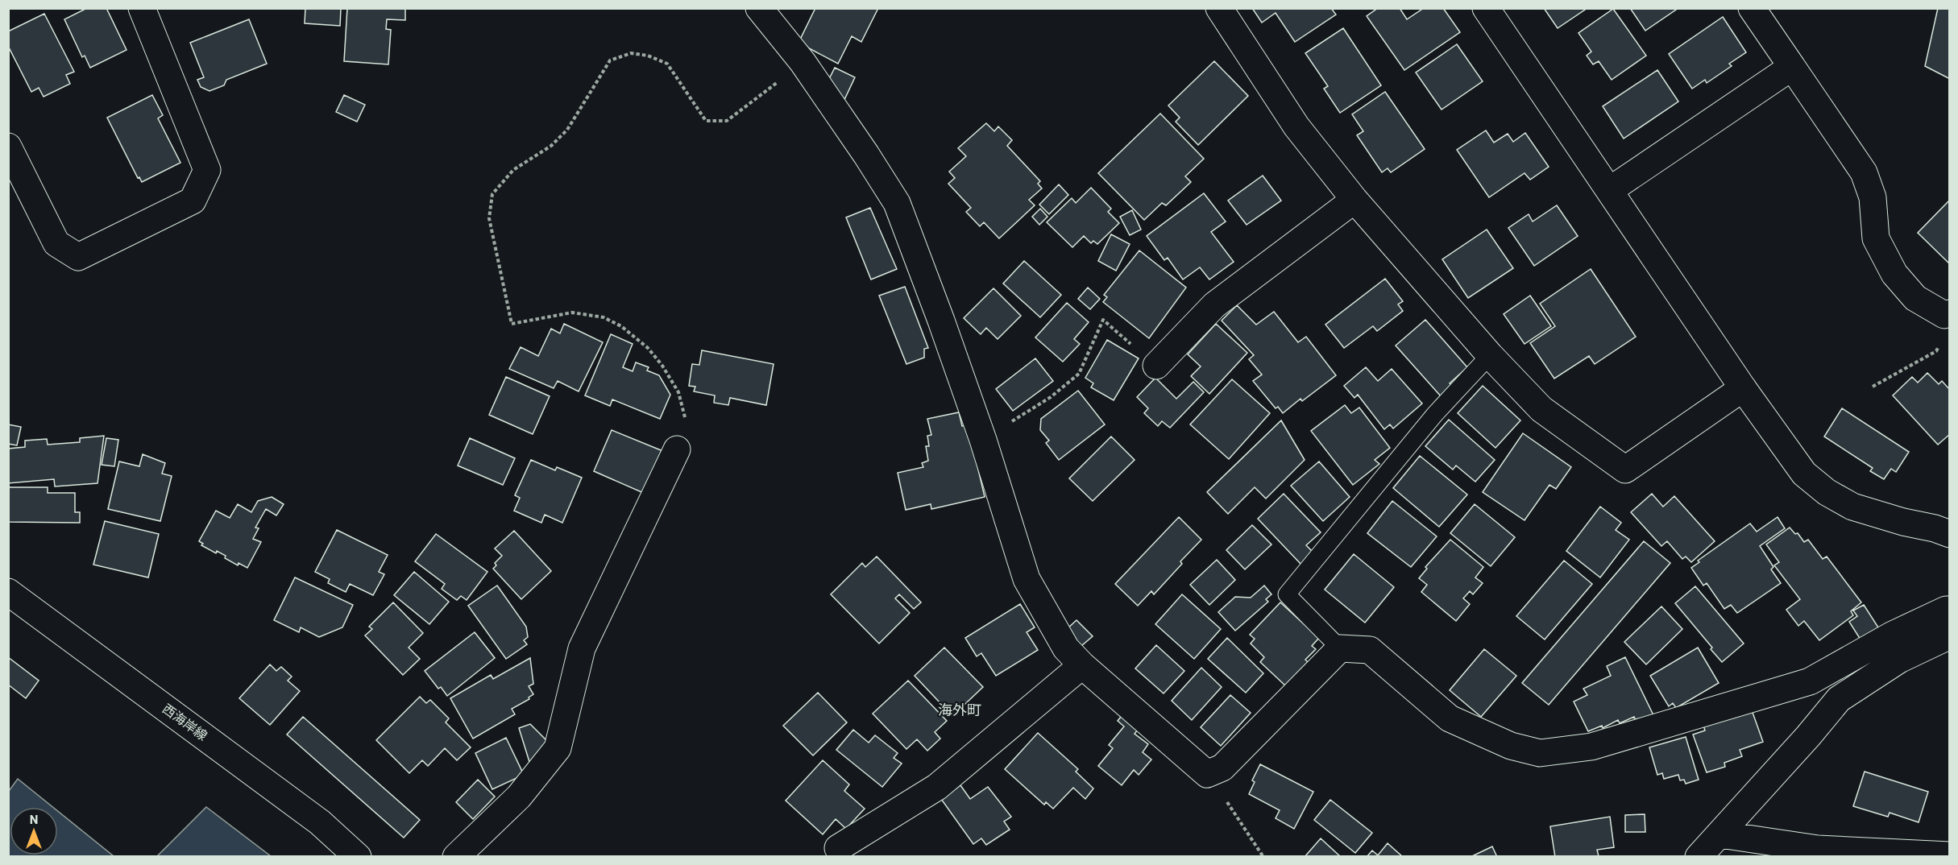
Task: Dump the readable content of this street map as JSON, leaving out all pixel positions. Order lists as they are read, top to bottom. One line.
{"streets":{"street":["西海岸線"]},"districts":["海外町"],"north":"top"}
